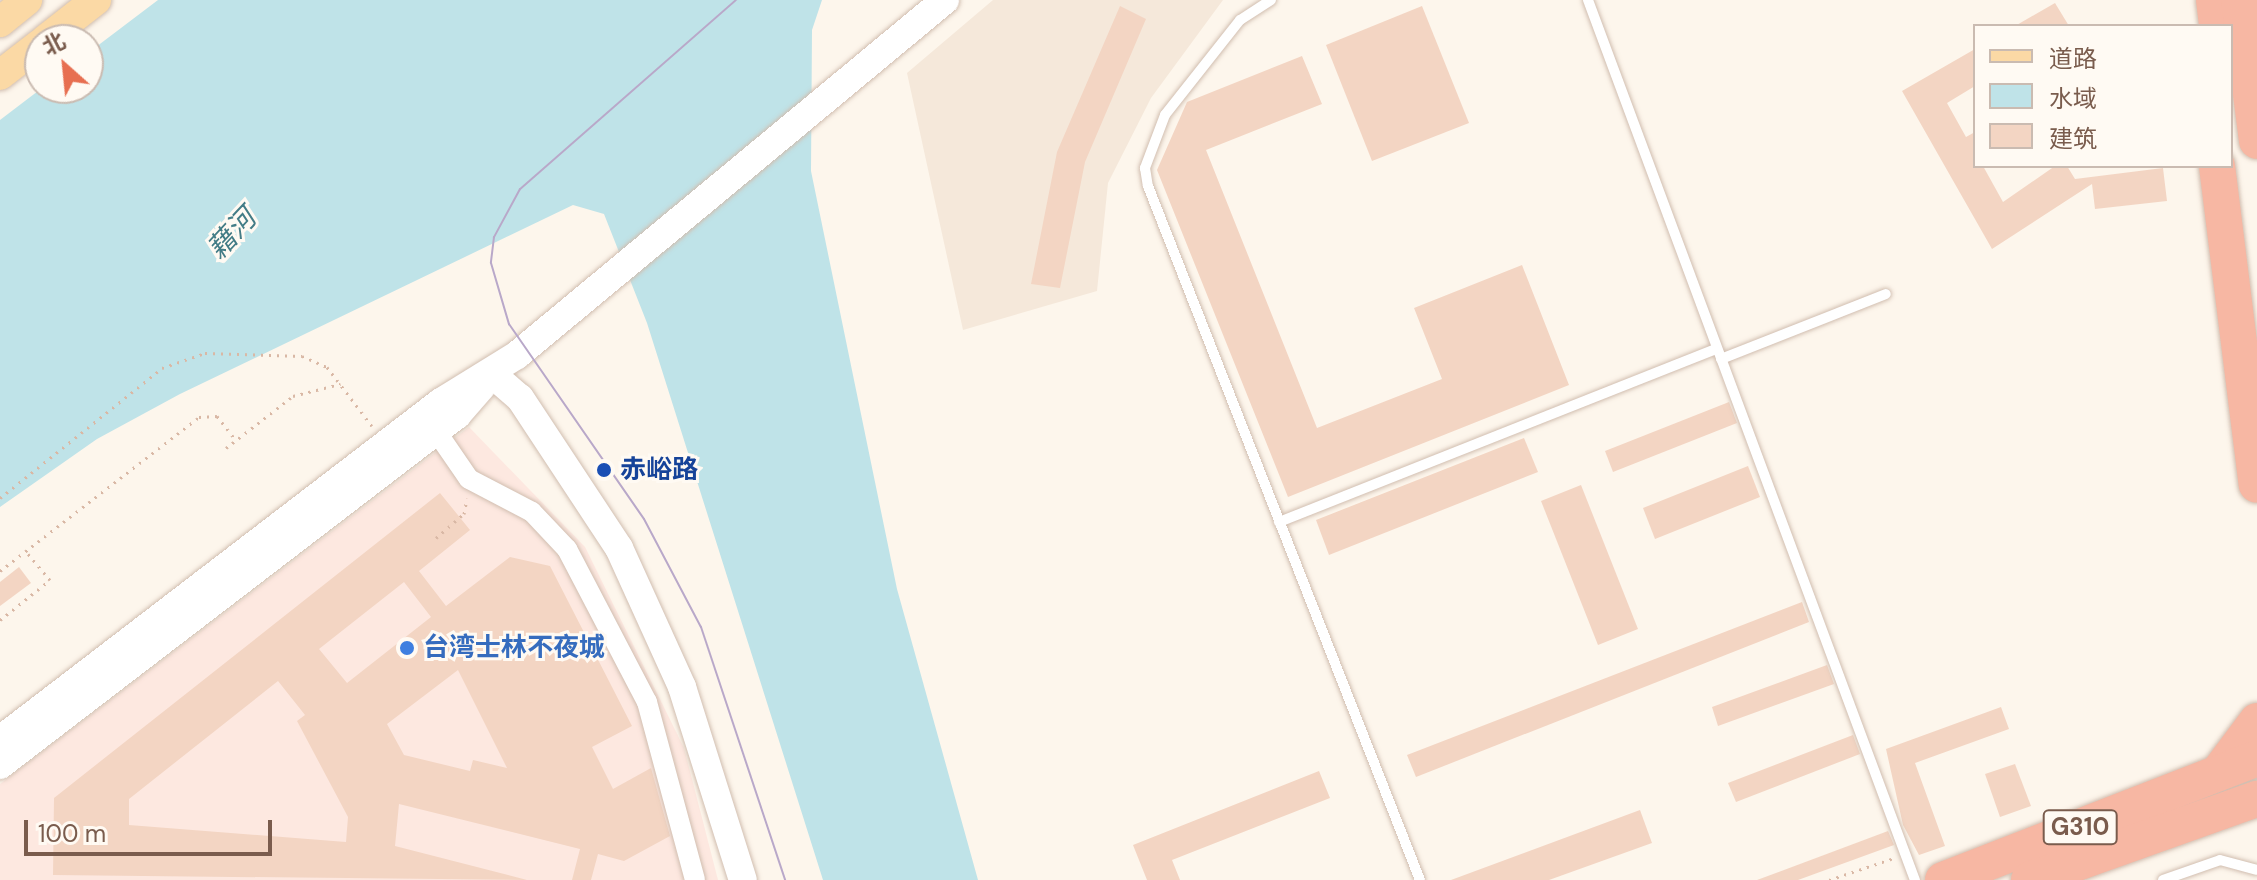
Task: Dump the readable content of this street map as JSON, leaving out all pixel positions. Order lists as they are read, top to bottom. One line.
{"streets":{"highway":["G310"]},"water":["藉河"],"places":["赤峪路","台湾士林不夜城"],"legend":["道路","水域","建筑"],"scale_bar":"100 m","north":"top left"}
